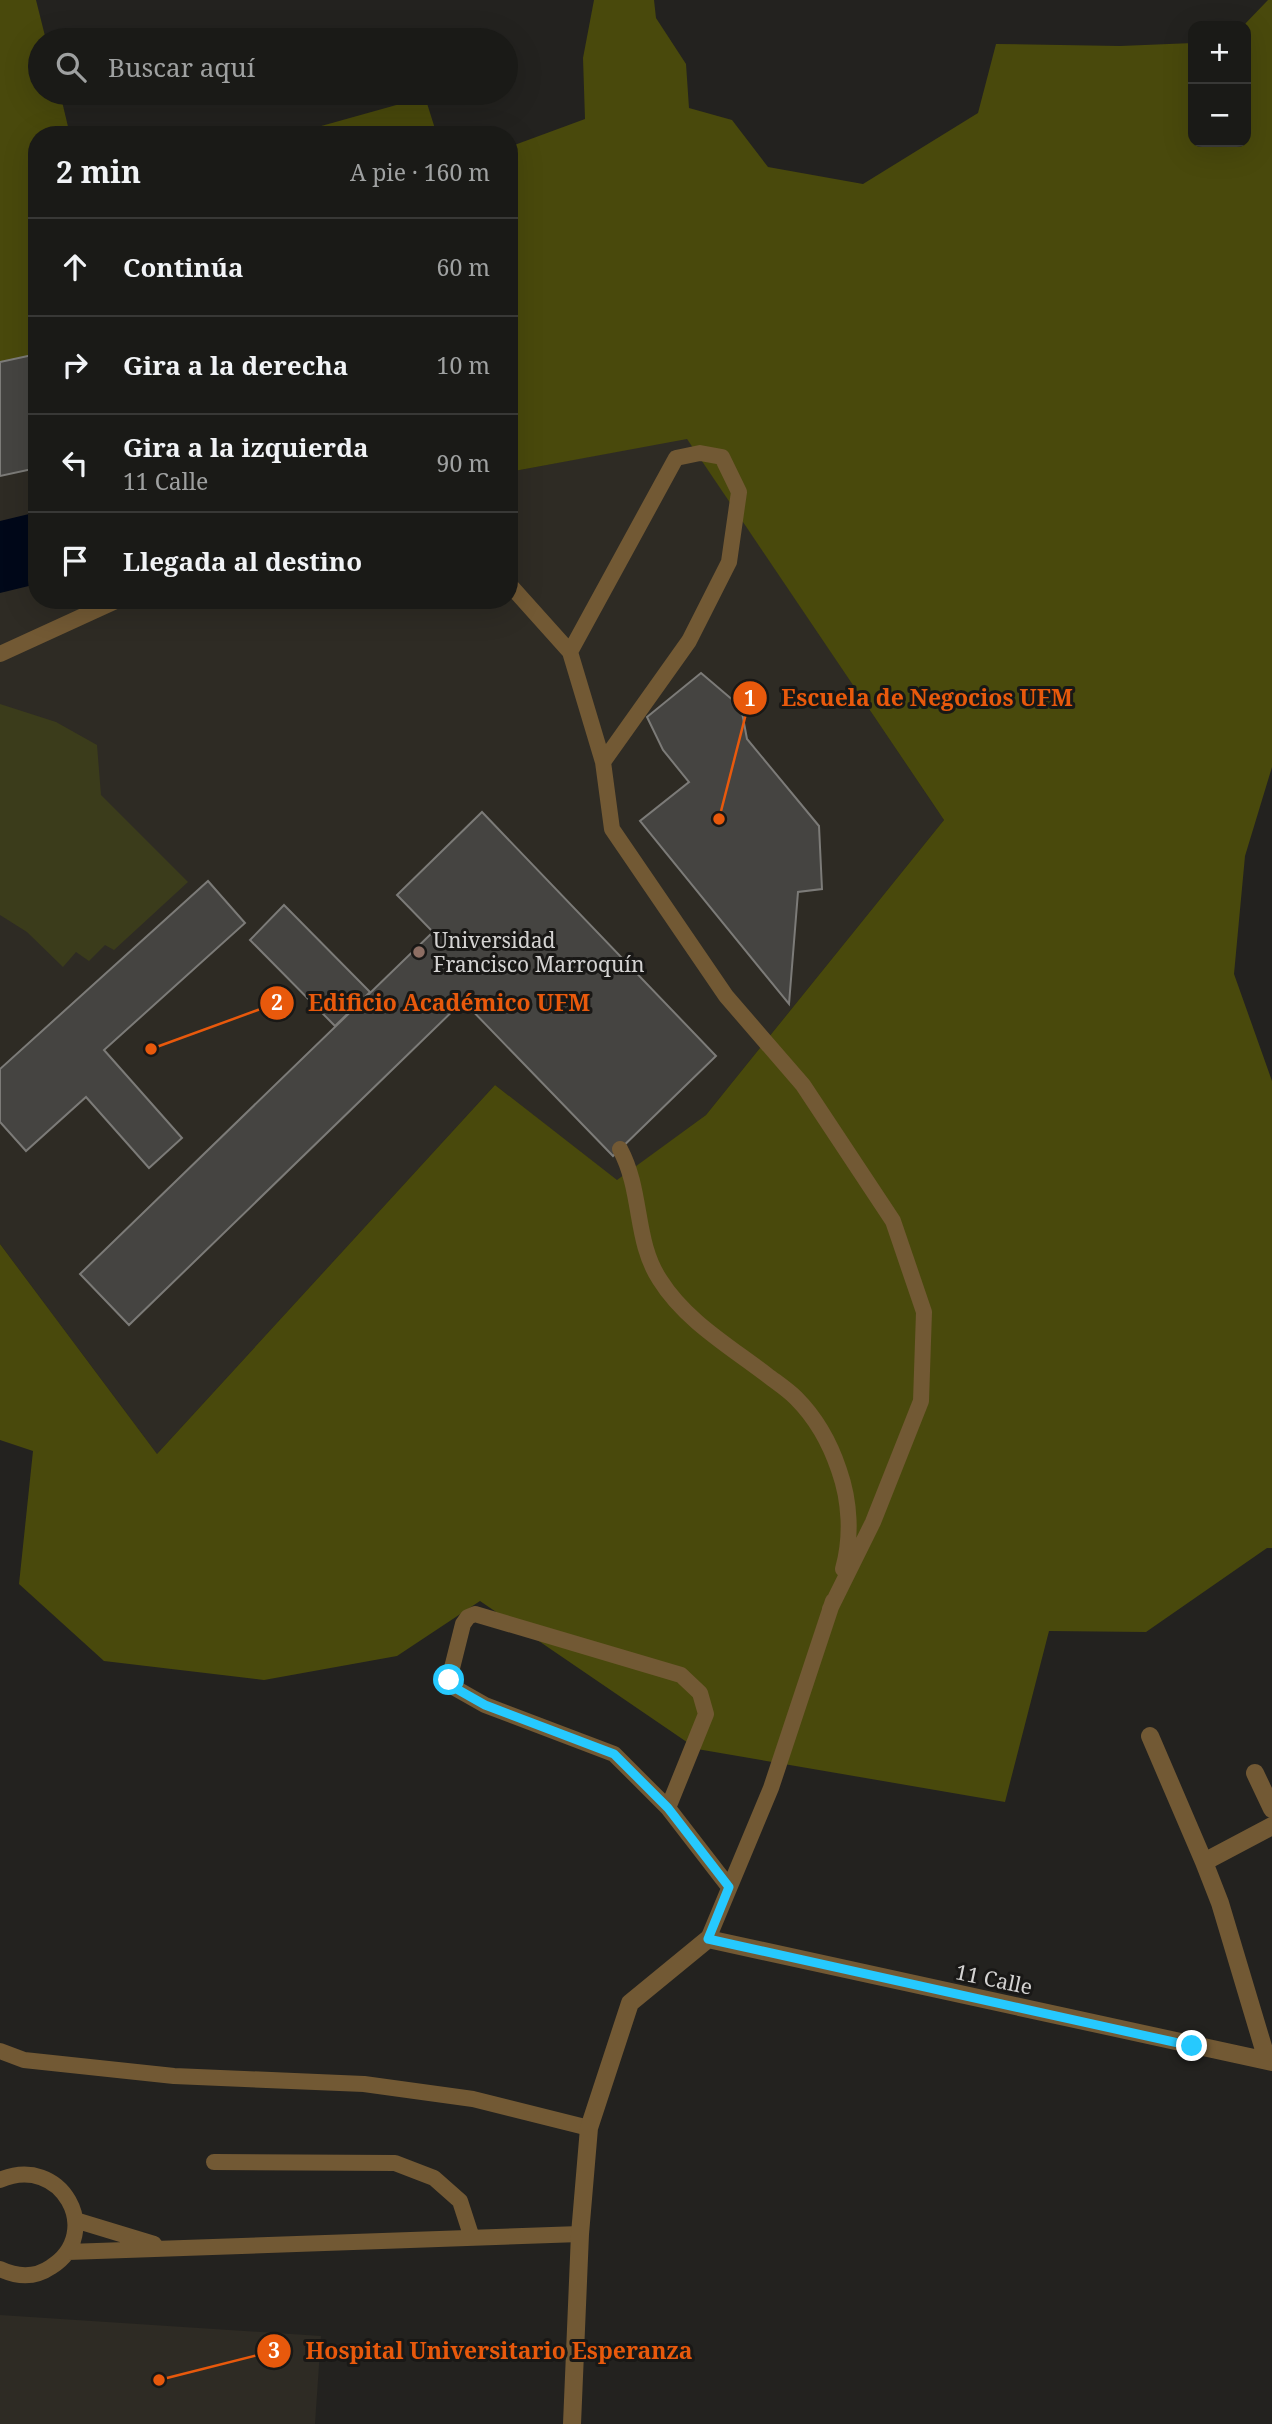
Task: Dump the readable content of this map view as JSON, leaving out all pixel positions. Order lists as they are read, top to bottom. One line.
{"streets":{"street":["11 Calle"]},"places":["Escuela de Negocios UFM","Universidad Francisco Marroquín","Edificio Académico UFM","Hospital Universitario Esperanza"],"page":{"map_buttons":["+","−"],"search":"Buscar aquí","heading":["2 min","A pie · 160 m"],"list":[["Continúa","60 m"],["Gira a la derecha","10 m"],["Gira a la izquierda","11 Calle","90 m"],"Llegada al destino"]}}
